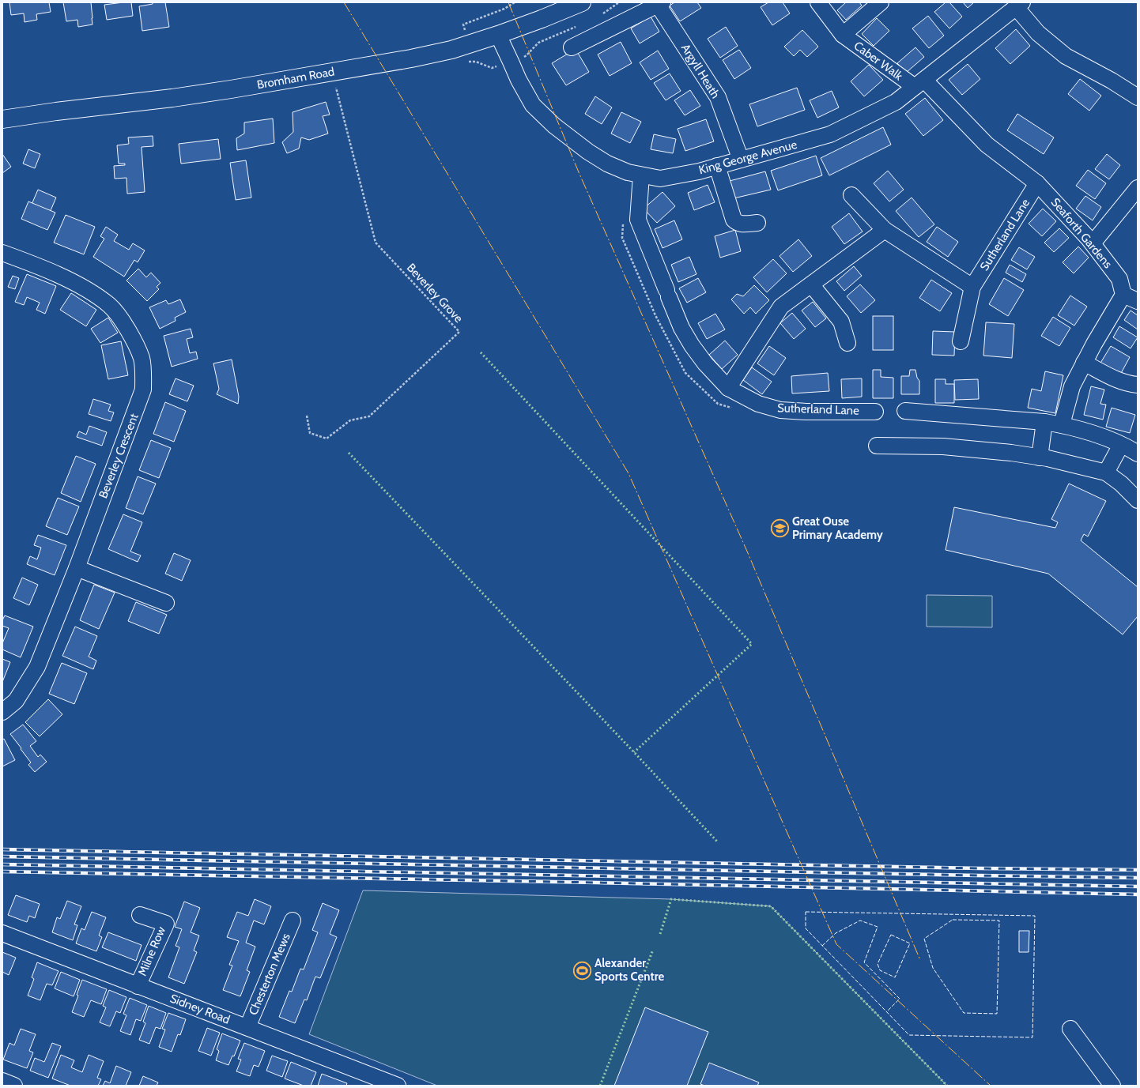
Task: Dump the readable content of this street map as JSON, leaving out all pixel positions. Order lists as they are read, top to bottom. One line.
{"streets":{"main road":["Bromham Road"],"street":["Caber Walk","Argyll Heath","King George Avenue","Seaforth Gardens","Sutherland Lane","Beverley Crescent","Milne Row","Chesterton Mews","Sidney Road"],"path":["Beverley Grove"]},"crossings":[["Caber Walk","King George Avenue"],["Caber Walk","Seaforth Gardens"],["Argyll Heath","King George Avenue"],["Bromham Road","King George Avenue"],["Bromham Road","Beverley Grove"],["King George Avenue","Seaforth Gardens"],["King George Avenue","Sutherland Lane"],["Seaforth Gardens","Sutherland Lane"],["Milne Row","Sidney Road"],["Chesterton Mews","Sidney Road"]],"places":{"school or university":["Great Ouse Primary Academy"],"sports":["Alexander Sports Centre"]}}
